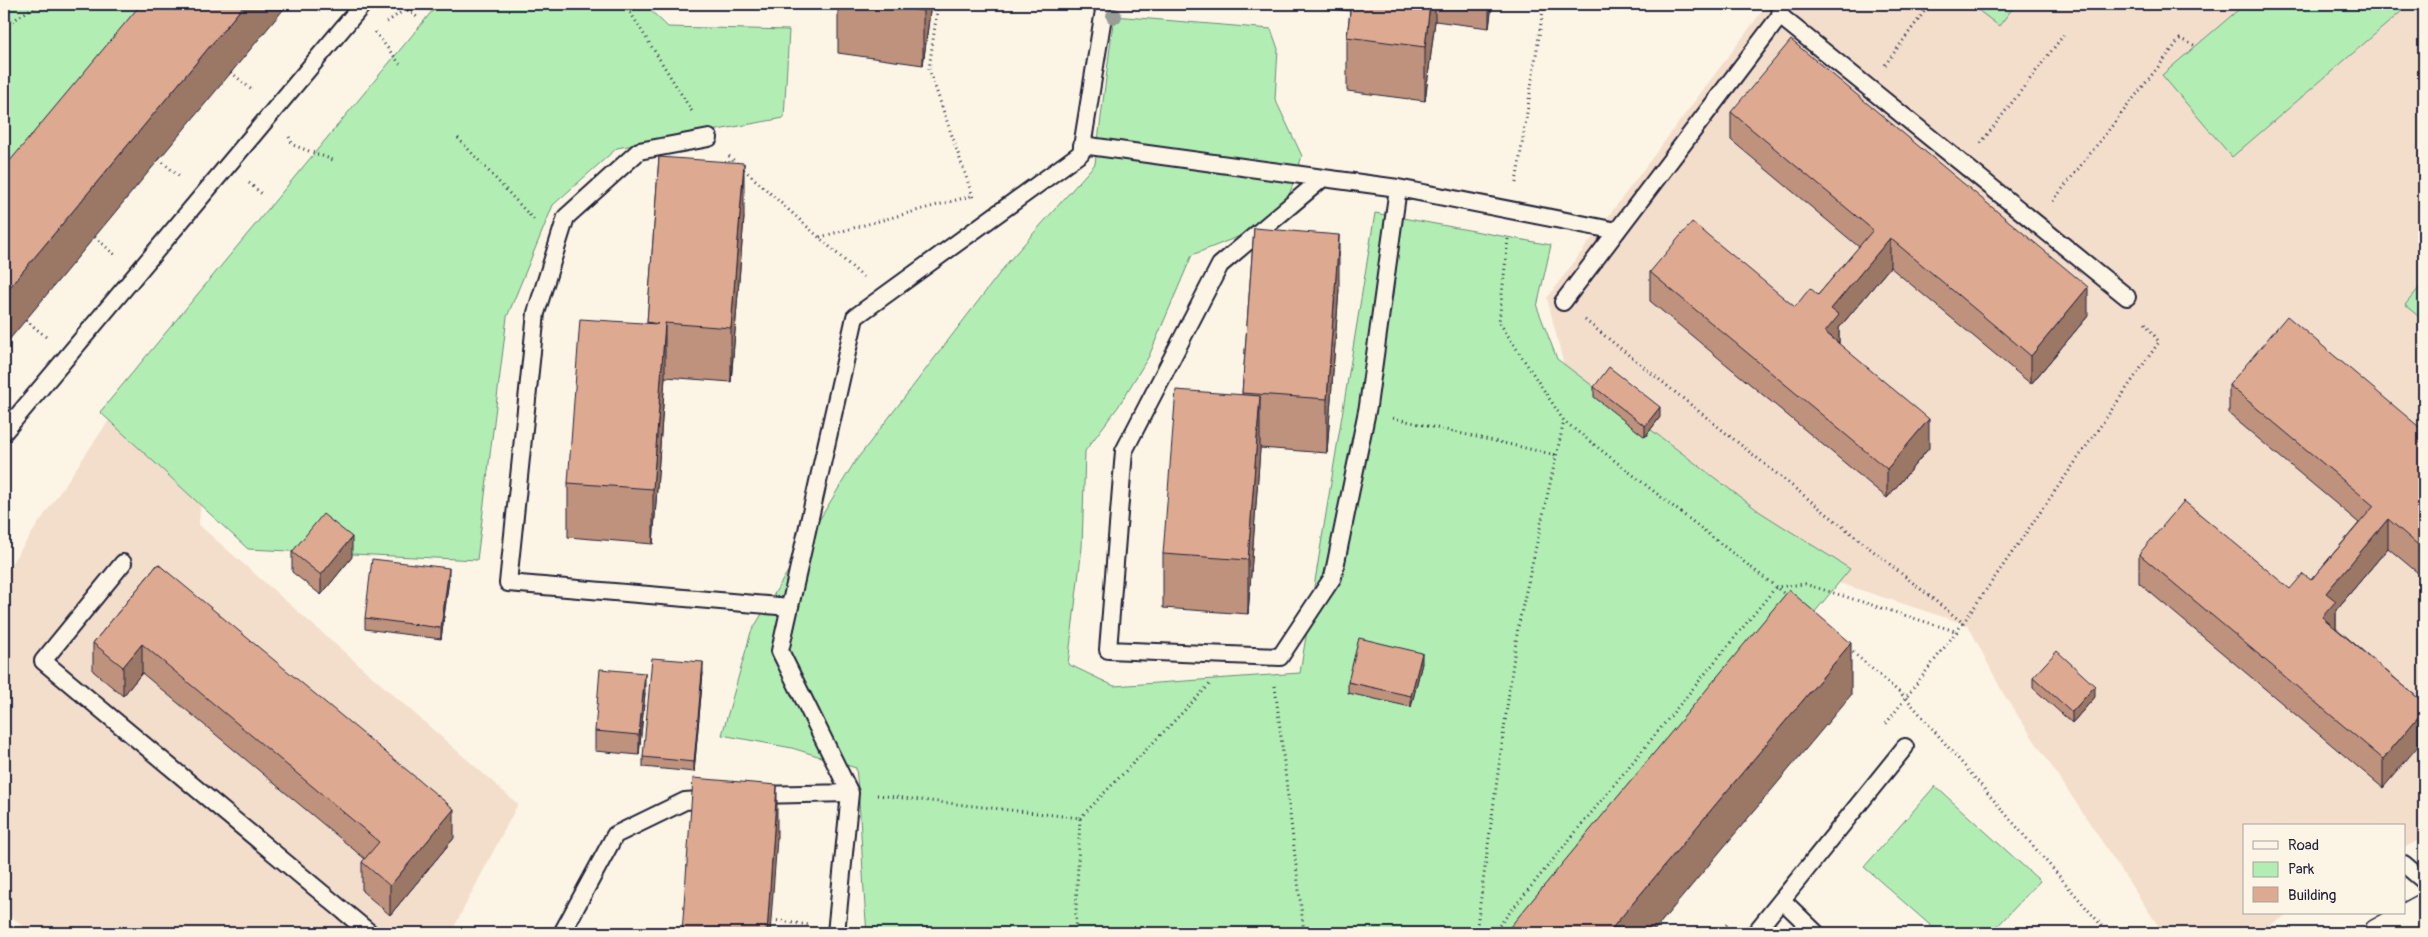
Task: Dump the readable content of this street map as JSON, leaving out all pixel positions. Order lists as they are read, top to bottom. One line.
{"legend":["Road","Park","Building"]}
